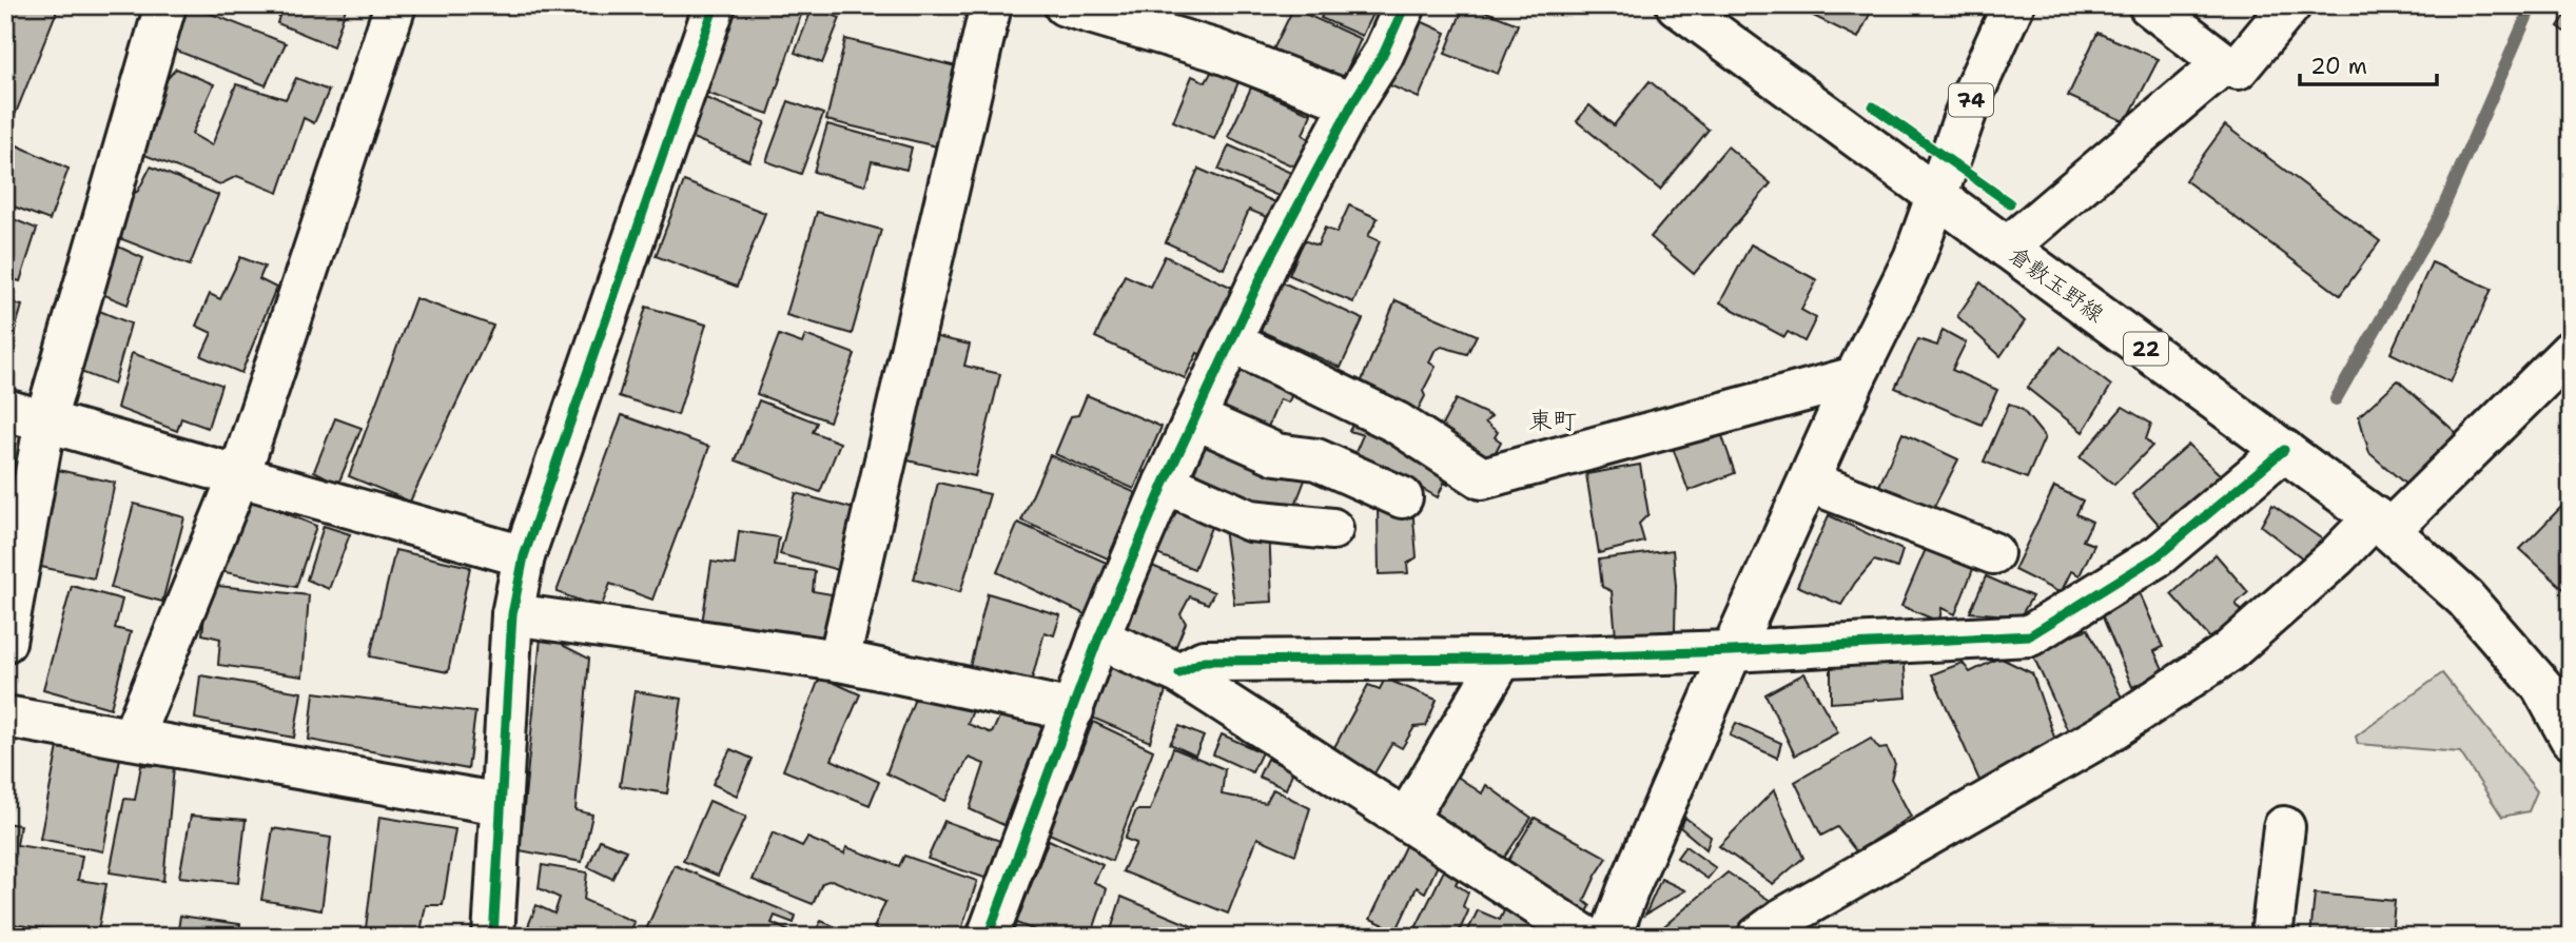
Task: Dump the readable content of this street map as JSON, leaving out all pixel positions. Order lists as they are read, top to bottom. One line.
{"streets":{"street":["74","倉敷玉野線","22"]},"crossings":[["74","倉敷玉野線"]],"districts":["東町"],"scale_bar":"20 m"}
